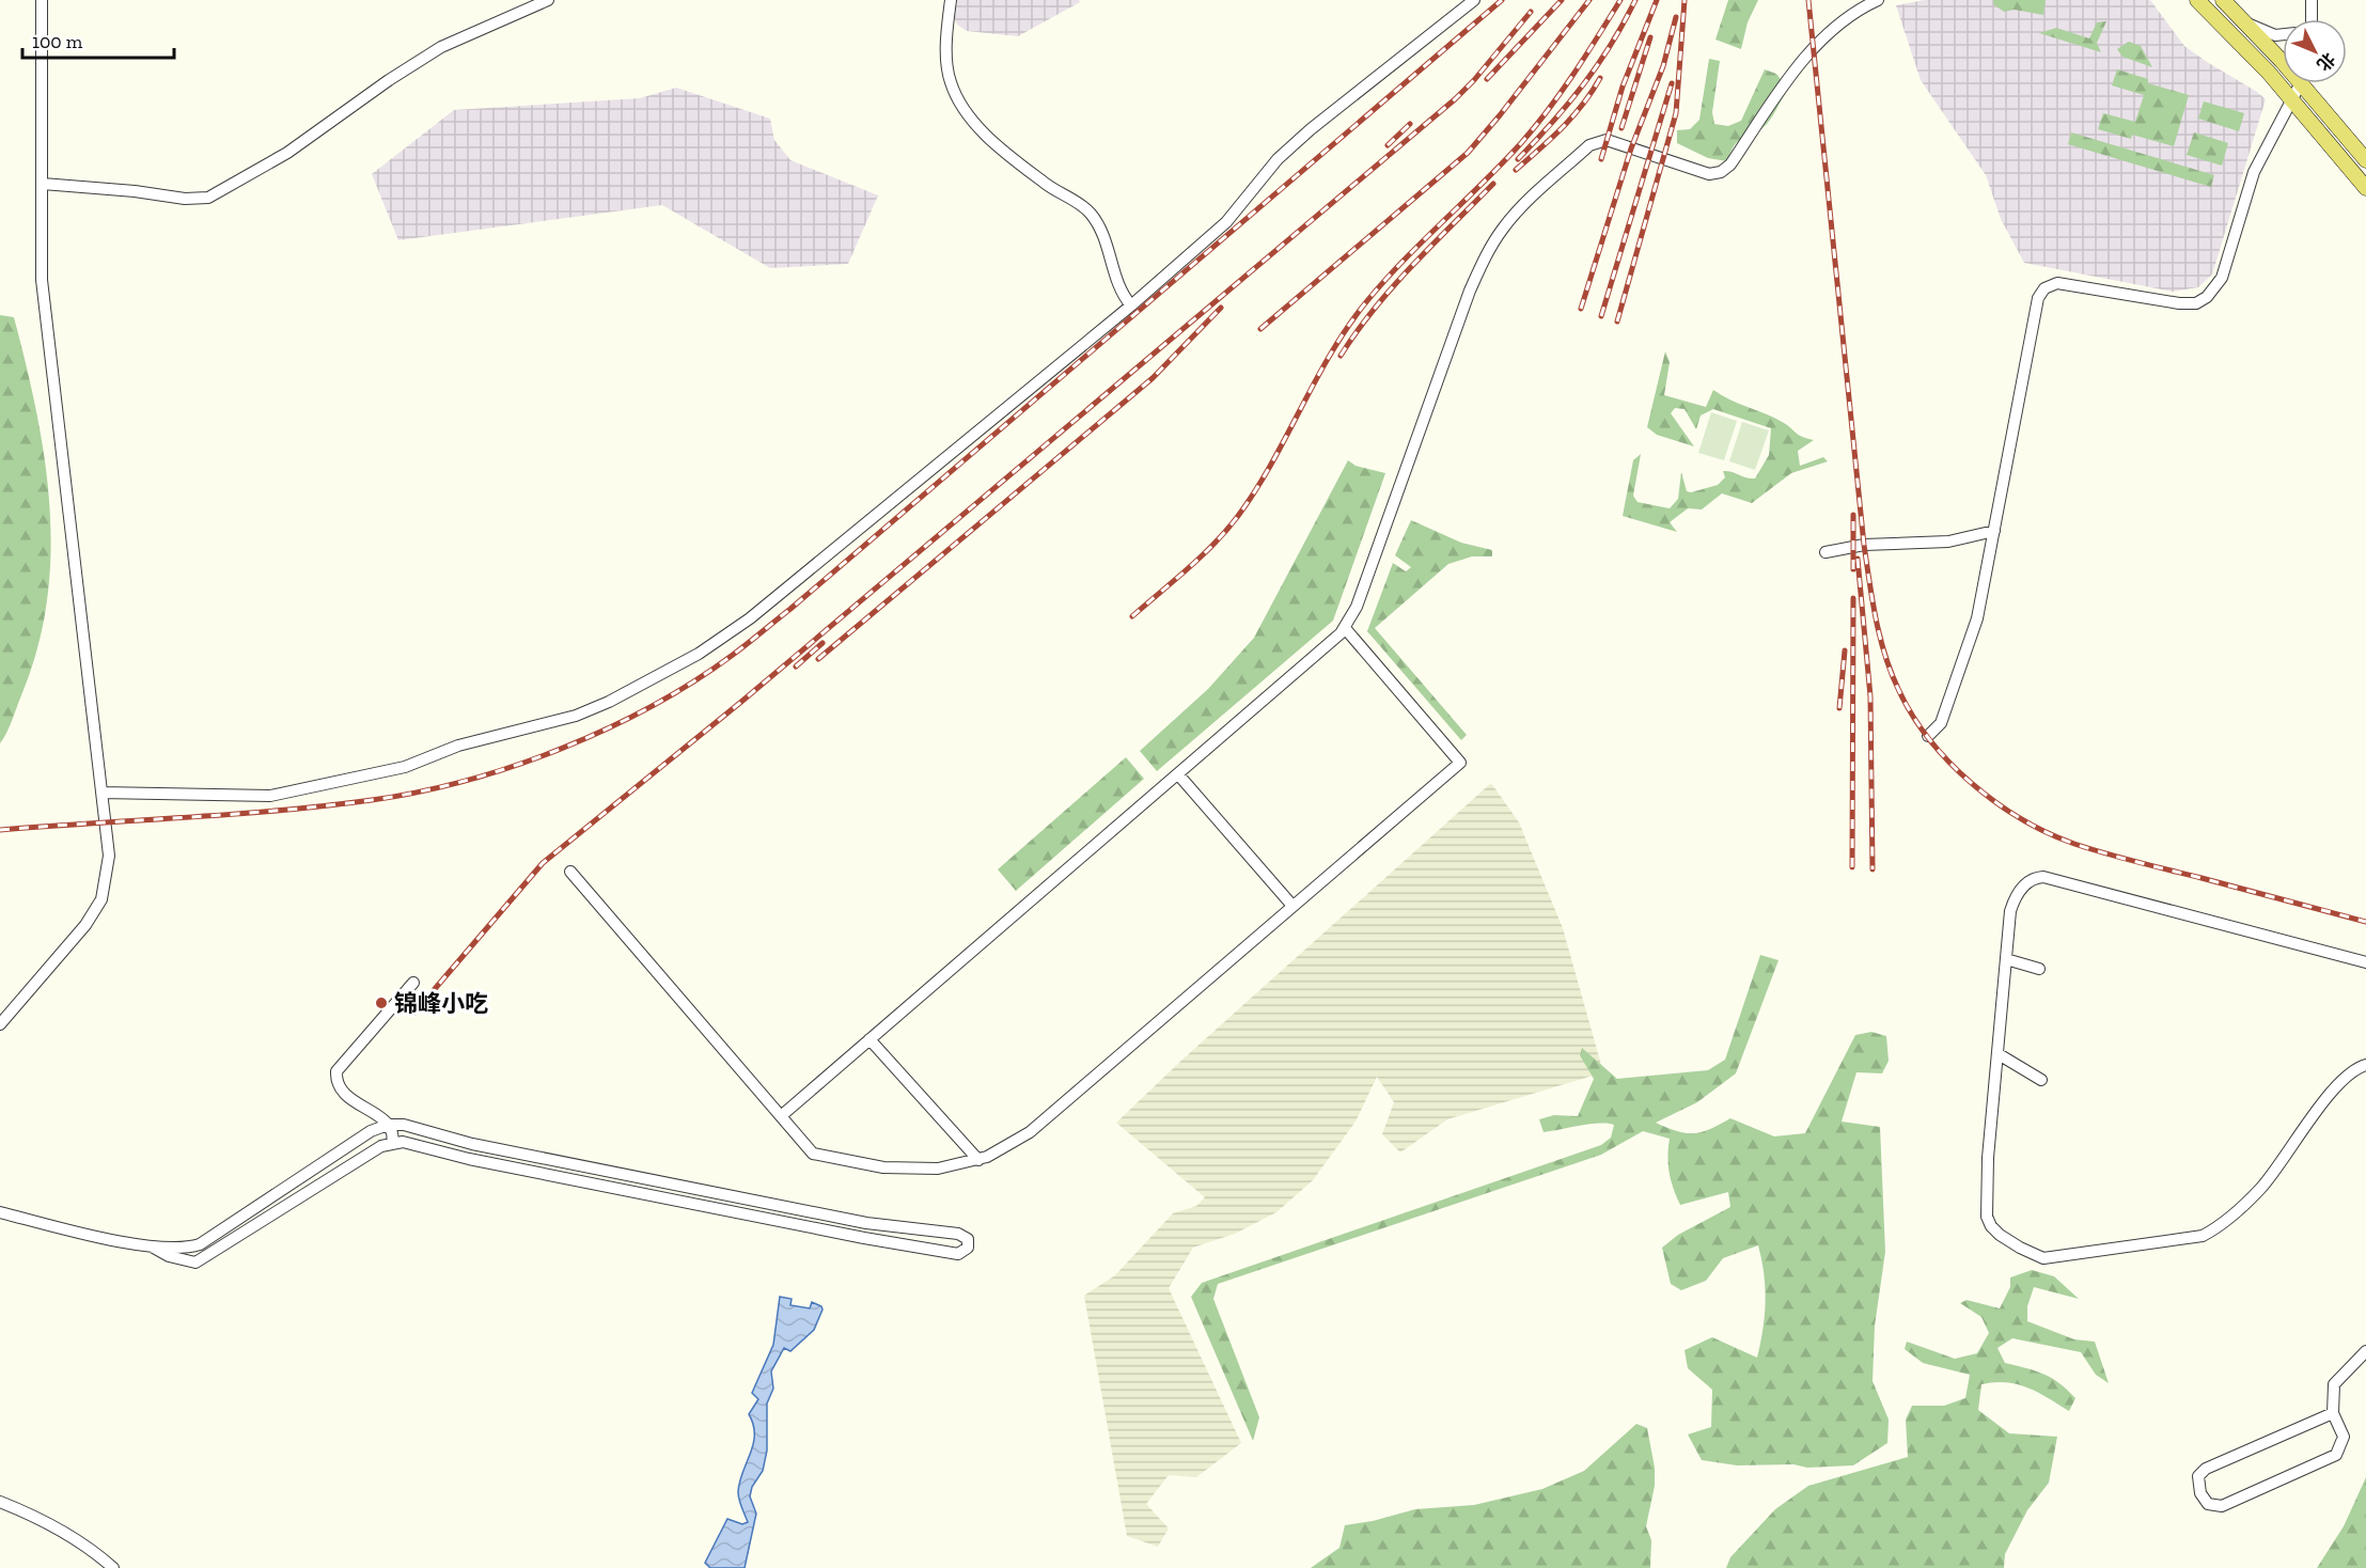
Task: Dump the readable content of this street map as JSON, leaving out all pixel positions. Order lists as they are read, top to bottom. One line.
{"places":["锦峰小吃"],"scale_bar":"100 m","north":"bottom right"}
